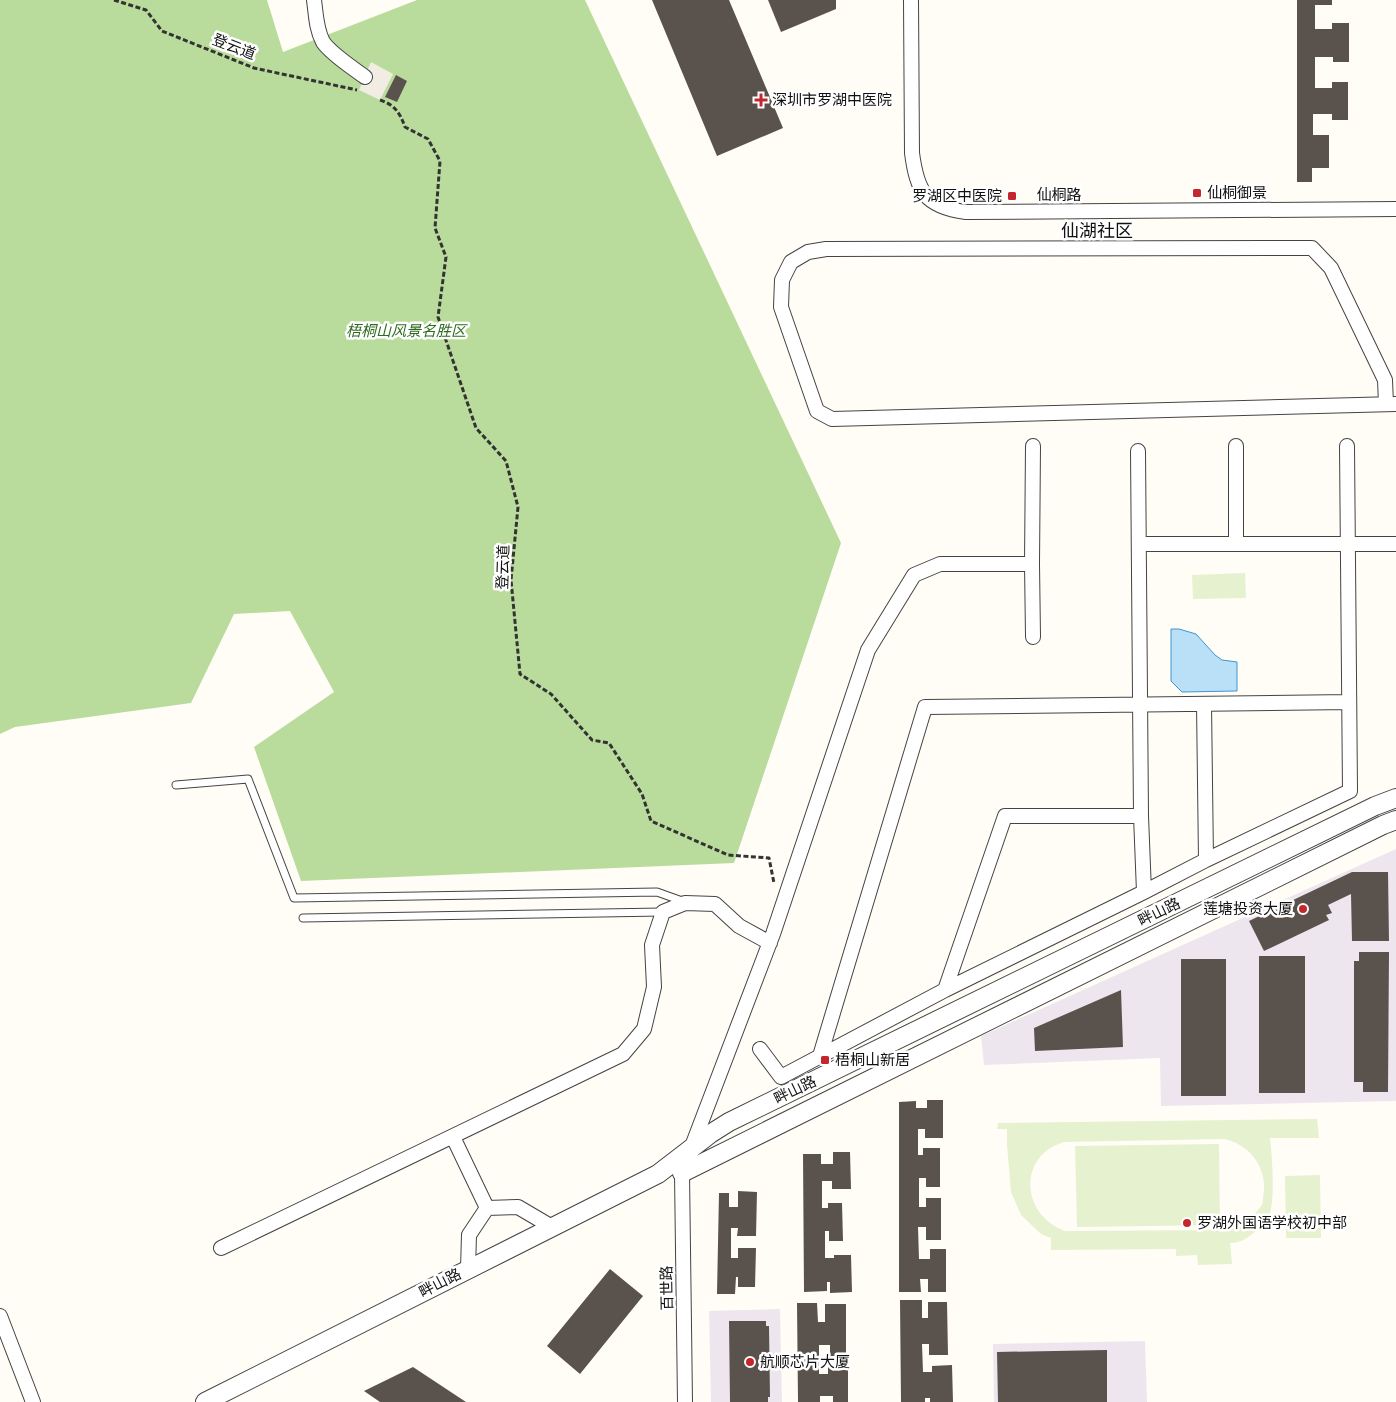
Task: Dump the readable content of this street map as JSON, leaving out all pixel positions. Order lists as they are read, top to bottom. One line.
{"streets":{"street":["仙桐路","畔山路","百世路"],"path":["登云道"]},"crossings":[["畔山路","百世路"]],"districts":["仙湖社区"],"parks":["梧桐山风景名胜区"],"places":{"health":["深圳市罗湖中医院"],"transit":["仙桐御景","罗湖区中医院","梧桐山新居"],"other":["莲塘投资大厦","罗湖外国语学校初中部","航顺芯片大厦"]}}
